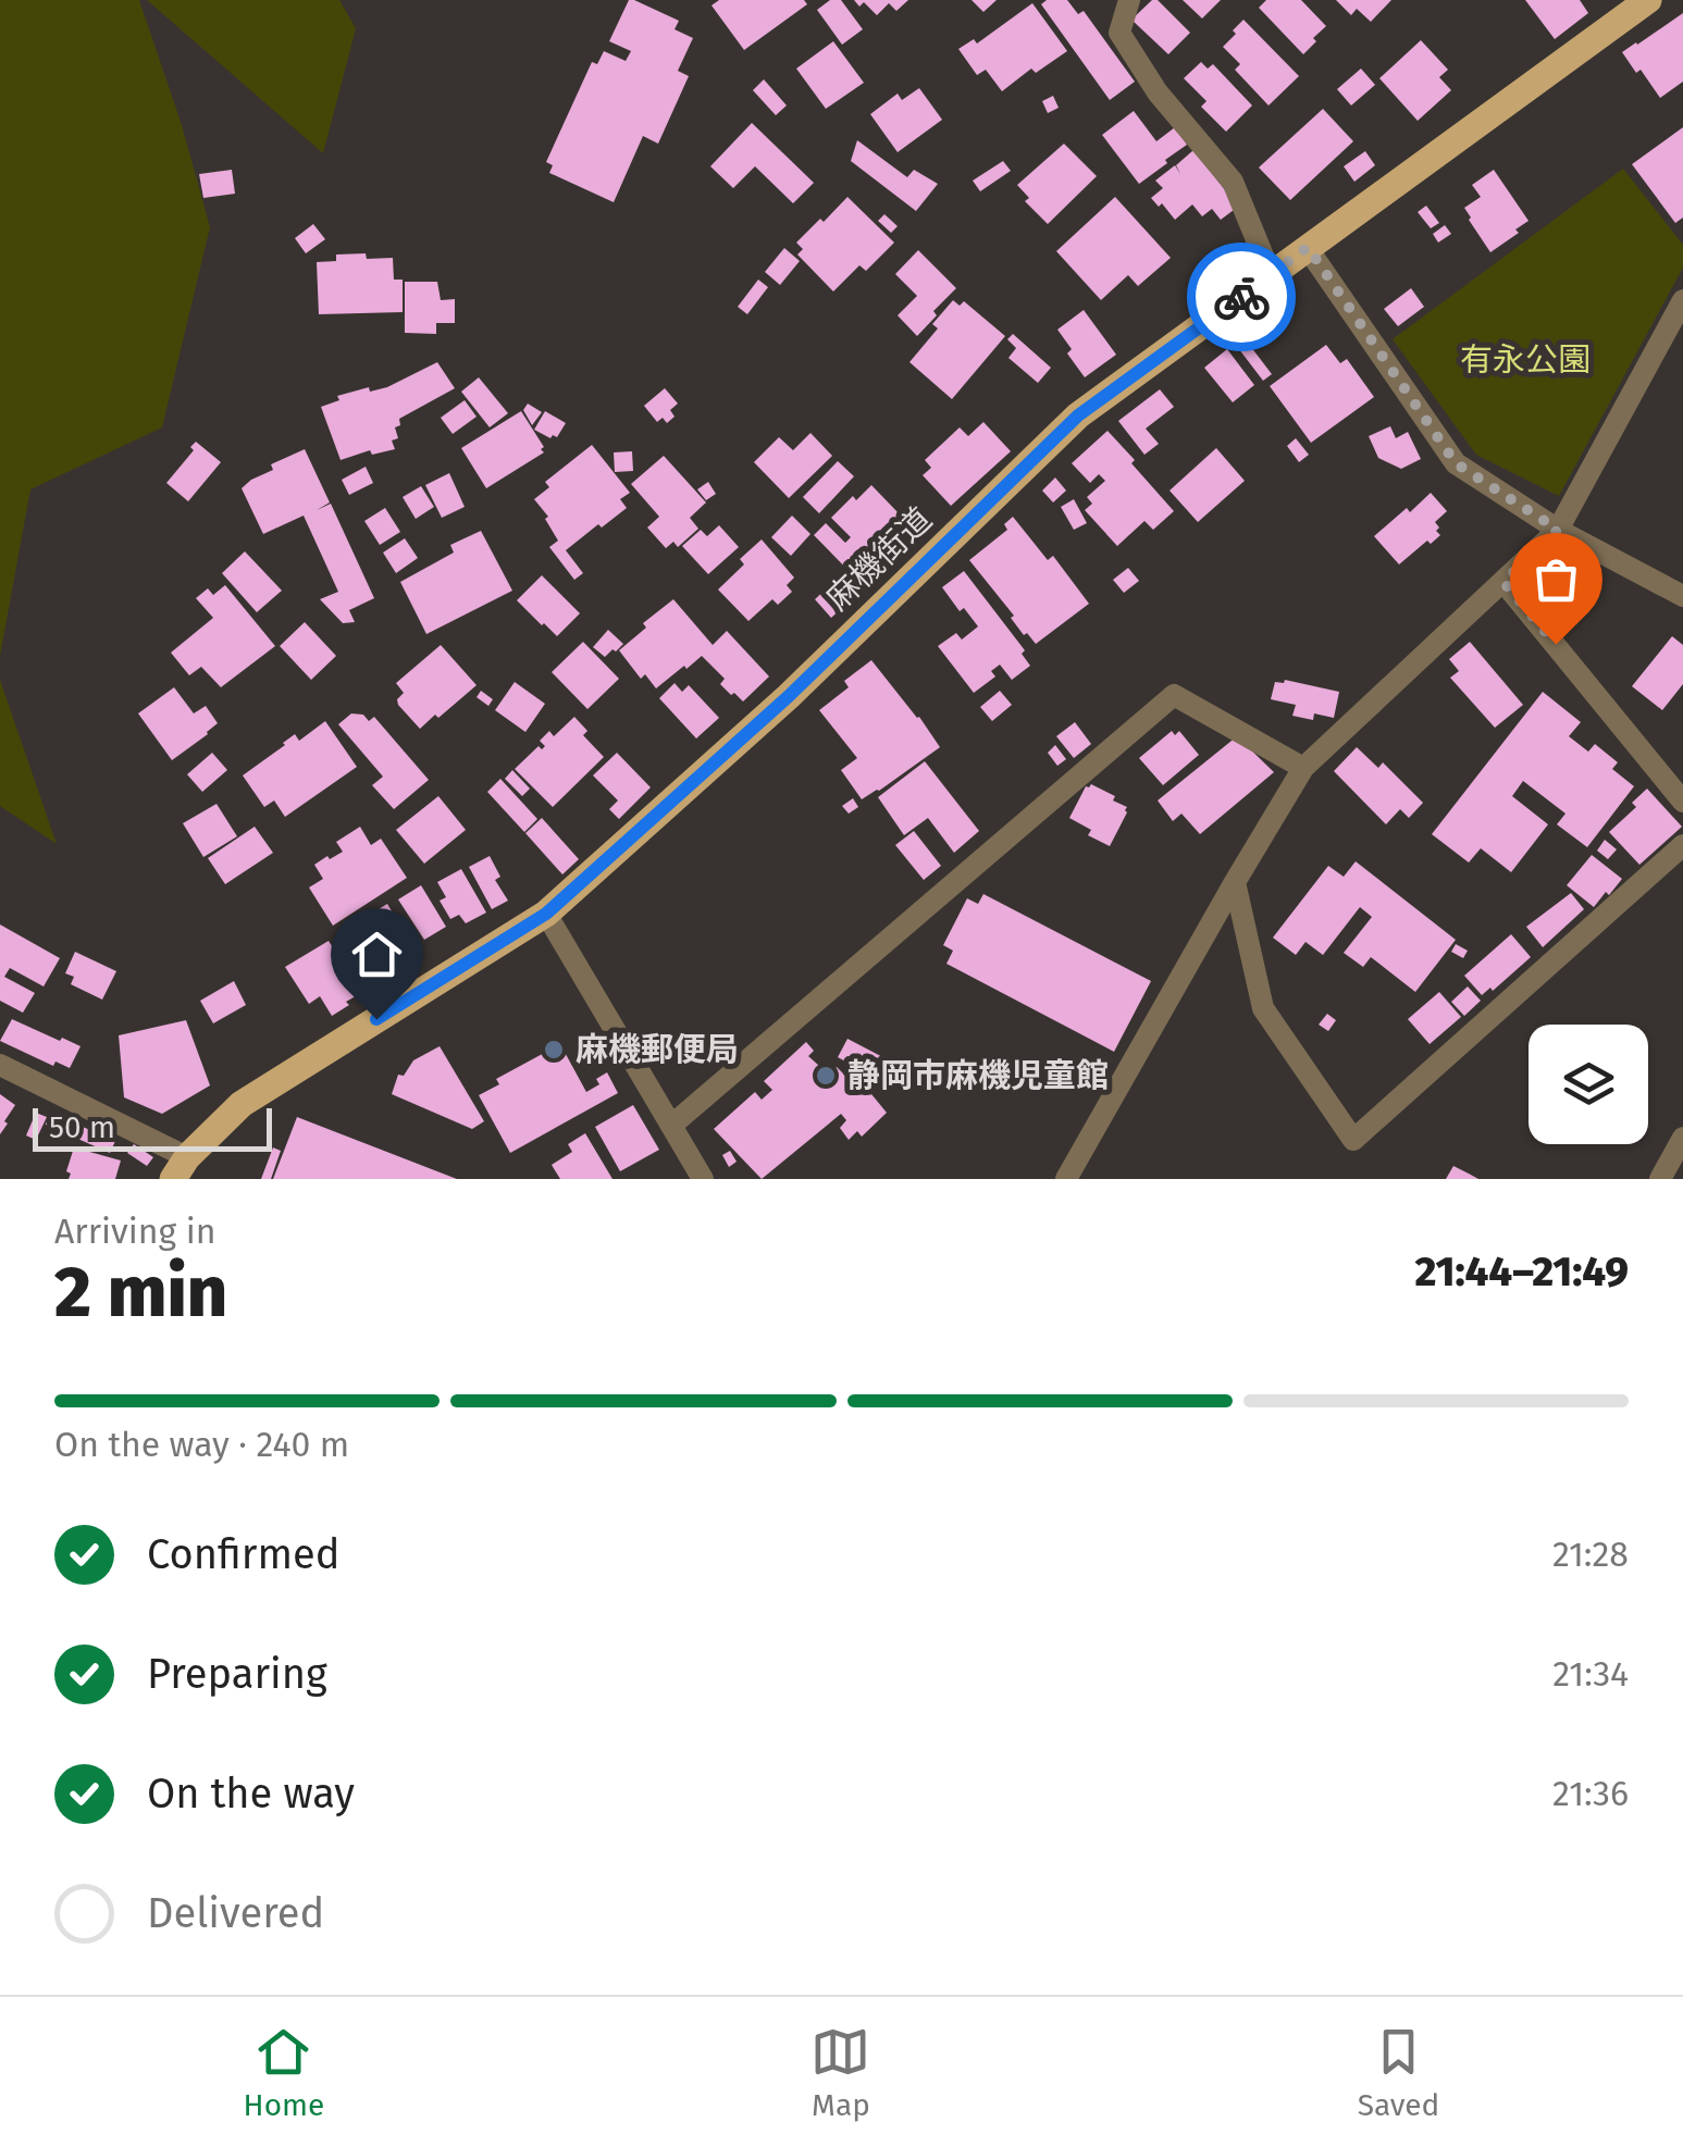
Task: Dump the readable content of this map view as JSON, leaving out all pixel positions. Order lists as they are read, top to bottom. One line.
{"streets":{"main road":["麻機街道"]},"parks":["有永公園"],"places":["麻機郵便局","静岡市麻機児童館"],"scale_bar":"50 m","page":{"scale":"50 m","heading":["2 min","Arriving in","21:44–21:49"],"bar":"On the way · 240 m","list":[["Confirmed","21:28"],["Preparing","21:34"],["On the way","21:36"],"Delivered"],"tabs":["Home","Map","Saved"]}}
